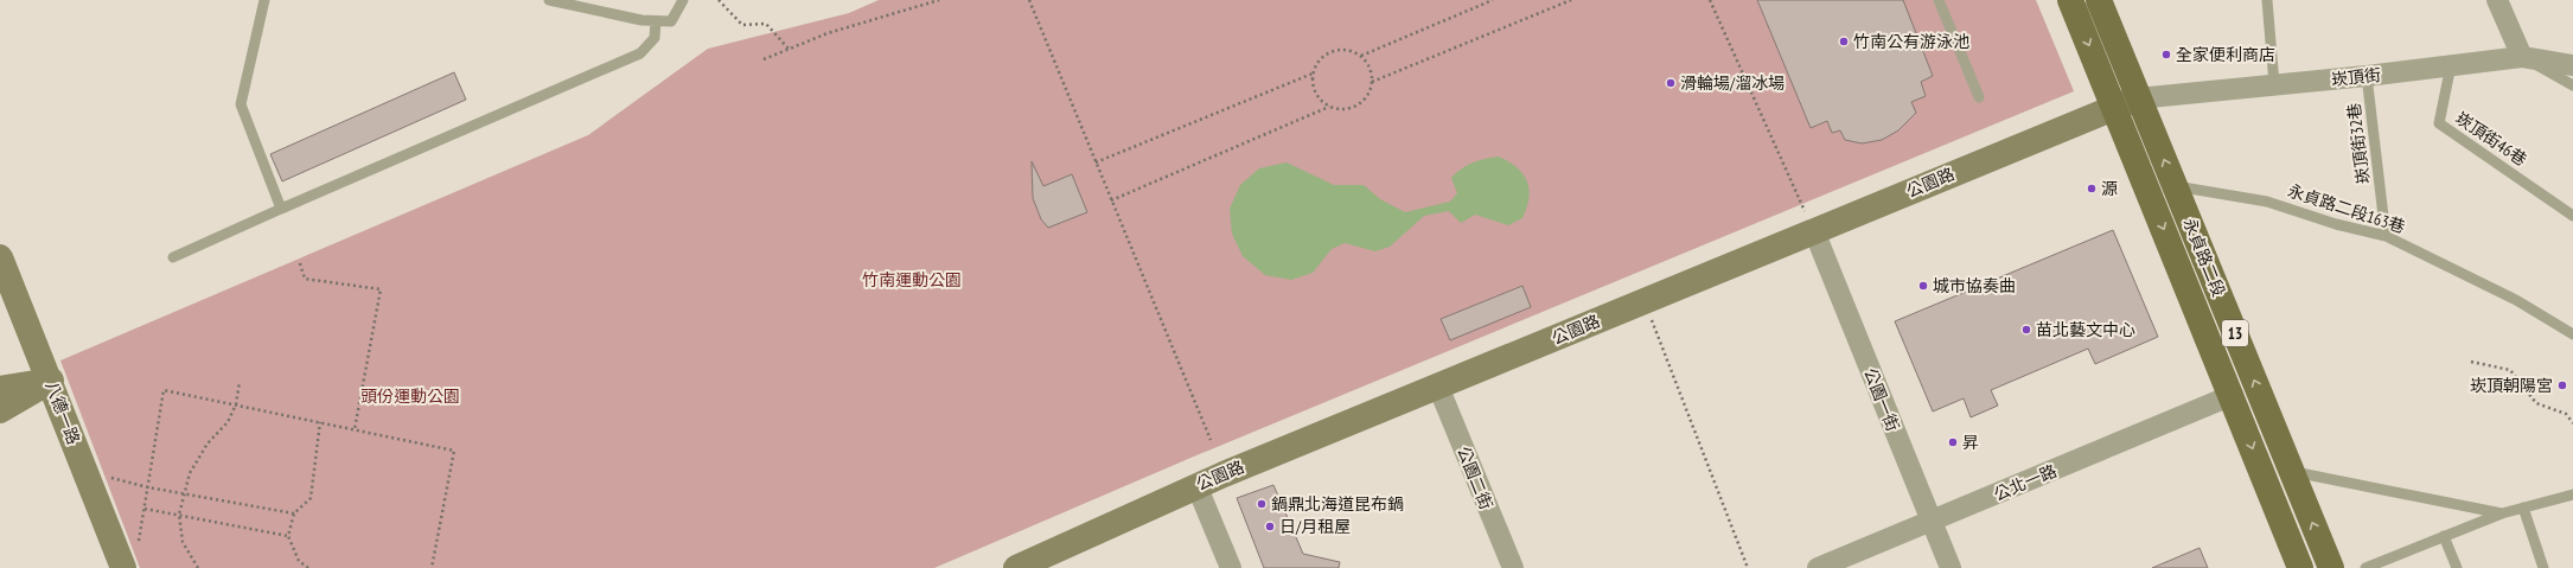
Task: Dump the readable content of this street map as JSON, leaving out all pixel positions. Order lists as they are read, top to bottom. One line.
{"streets":{"main road":["永貞路二段","13"],"street":["崁頂街","公園路","公園一街","八德一路","公園二街","公北一路"],"lane":["崁頂街46巷","崁頂街32巷","永貞路二段163巷"]},"crossings":[["崁頂街","崁頂街46巷"],["崁頂街","崁頂街32巷"],["崁頂街","公園路"],["崁頂街","永貞路二段"],["崁頂街32巷","永貞路二段163巷"],["公園路","永貞路二段"],["公園路","公園一街"],["公園路","公園二街"],["永貞路二段163巷","永貞路二段"],["永貞路二段","公北一路"],["公園一街","公北一路"]],"parks":["竹南運動公園","頭份運動公園"],"places":["竹南公有游泳池","全家便利商店","滑輪場/溜冰場","源","城市協奏曲","苗北藝文中心","崁頂朝陽宮","昇","鍋鼎北海道昆布鍋","日/月租屋"]}
